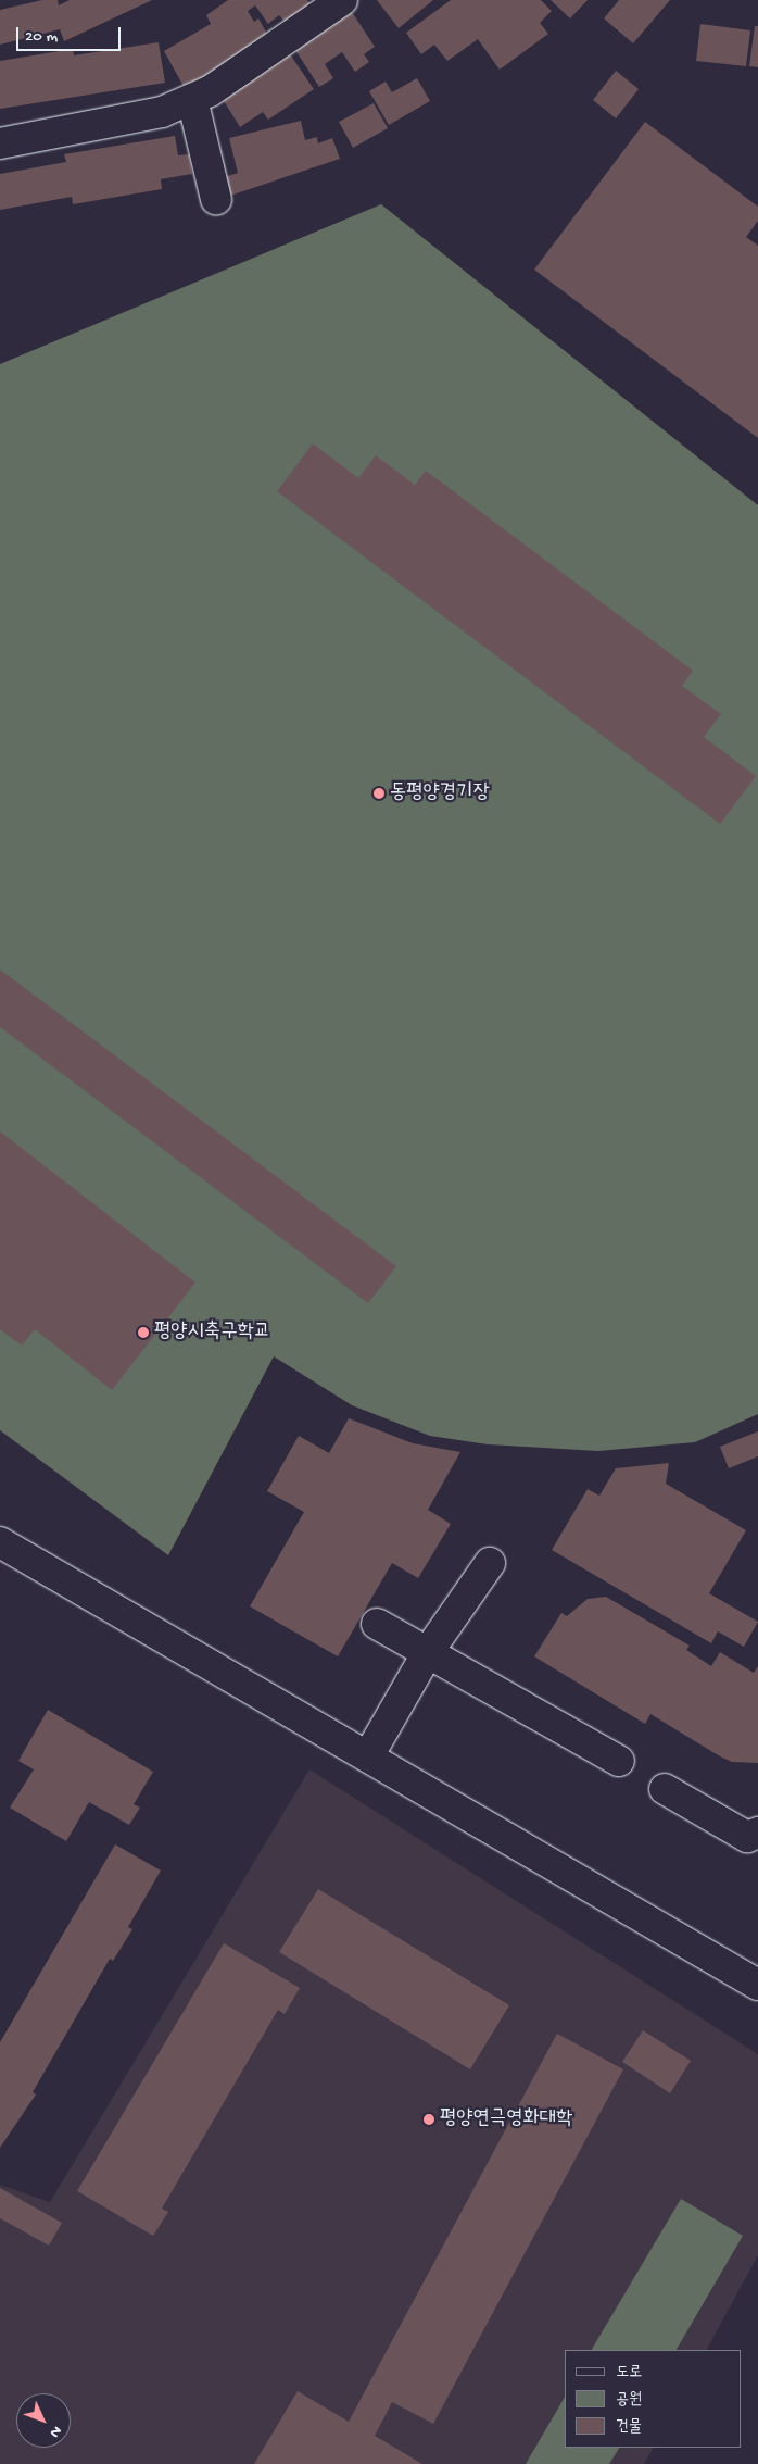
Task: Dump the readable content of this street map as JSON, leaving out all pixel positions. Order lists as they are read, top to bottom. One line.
{"places":["동평양경기장","평양시축구학교","평양연극영화대학"],"legend":["도로","공원","건물"],"scale_bar":"20 m","north":"bottom right"}
